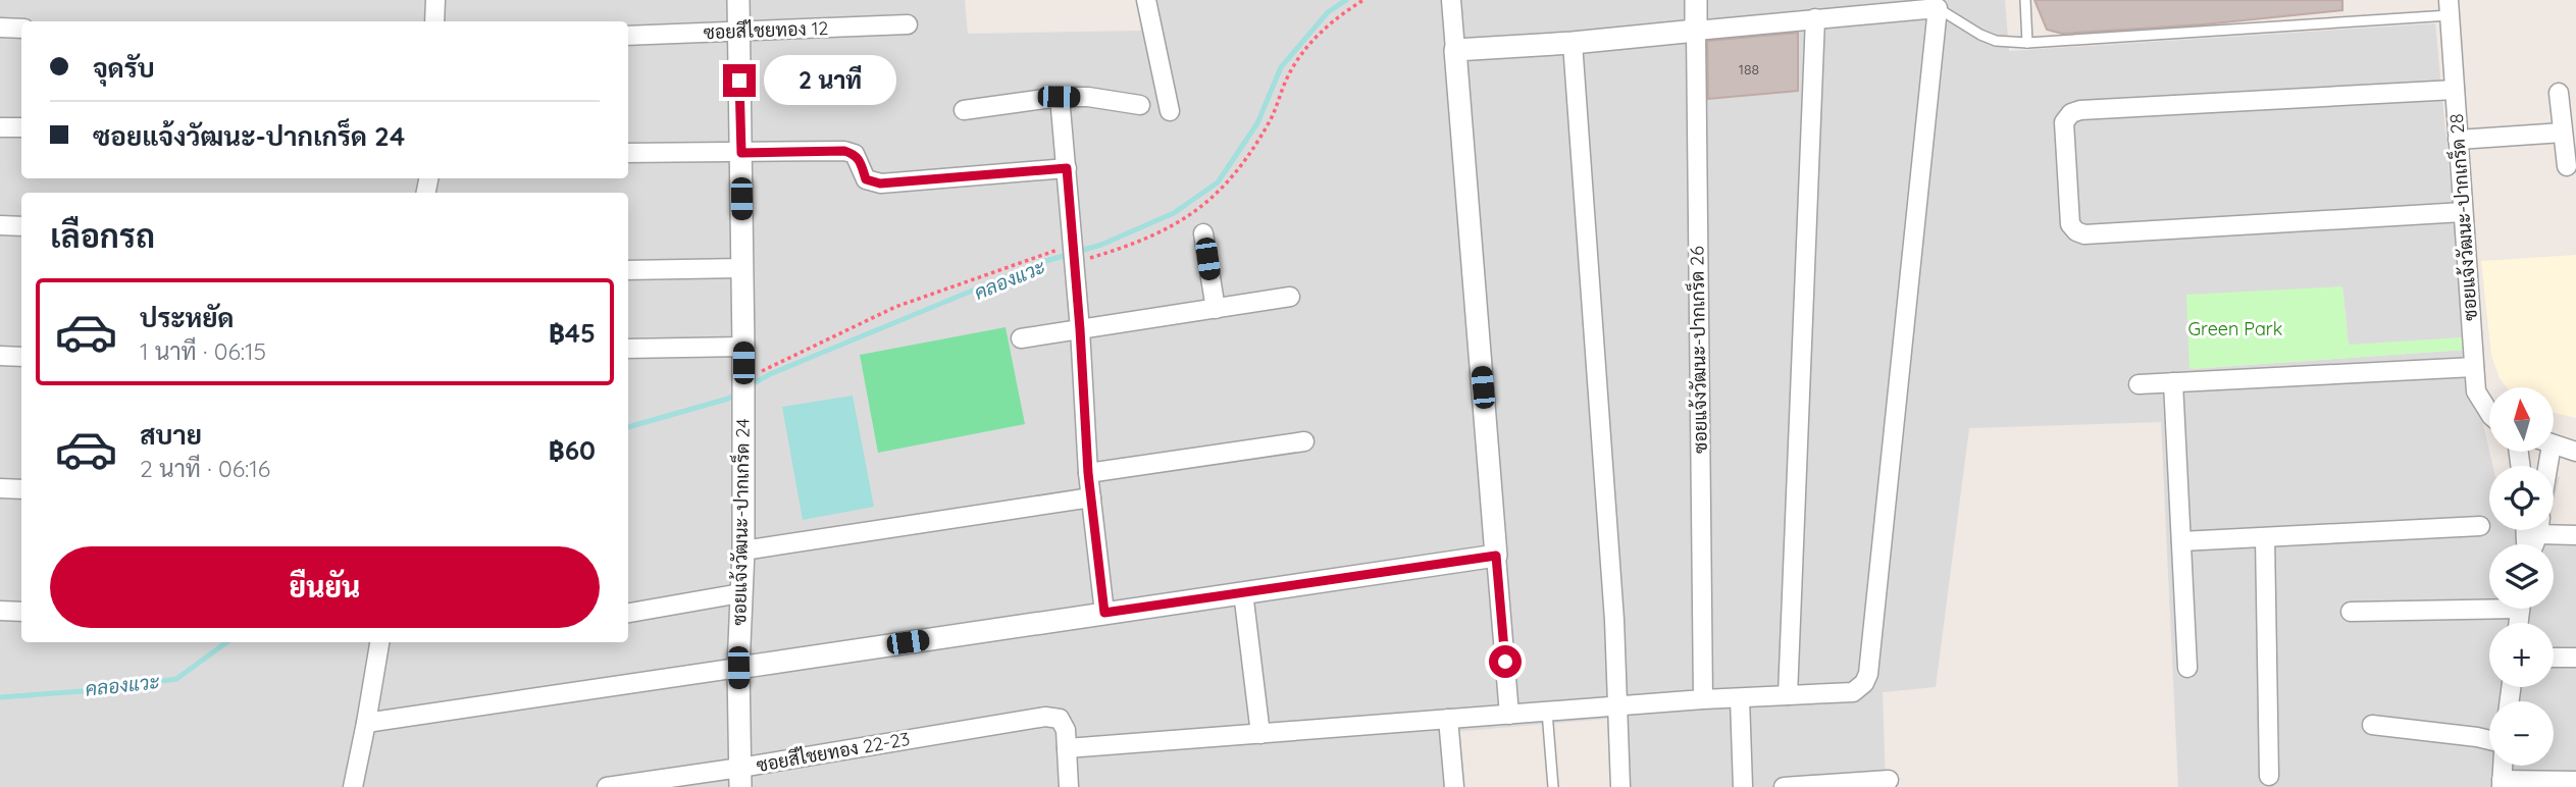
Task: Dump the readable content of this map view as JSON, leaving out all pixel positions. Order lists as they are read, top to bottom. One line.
{"streets":{"street":["ซอยสีไชยทอง 12","ซอยแจ้งวัฒนะ-ปากเกร็ด 28","ซอยแจ้งวัฒนะ-ปากเกร็ด 26","ซอยแจ้งวัฒนะ-ปากเกร็ด 24","ซอยสีไชยทอง 22-23"]},"crossings":[["ซอยสีไชยทอง 12","ซอยแจ้งวัฒนะ-ปากเกร็ด 24"],["ซอยแจ้งวัฒนะ-ปากเกร็ด 24","ซอยสีไชยทอง 22-23"]],"water":["คลองแวะ"],"parks":["Green Park"],"house_numbers":["188"],"north":"top","page":{"banner":["จุดรับ","ซอยแจ้งวัฒนะ-ปากเกร็ด 24"],"bubble":"2 นาที","heading":"เลือกรถ","list":[{"name":"ประหยัด","note":"1 นาที · 06:15","value":"฿45"},{"name":"สบาย","note":"2 นาที · 06:16","value":"฿60"}],"map_buttons":["+","−"],"buttons":"ยืนยัน"}}
